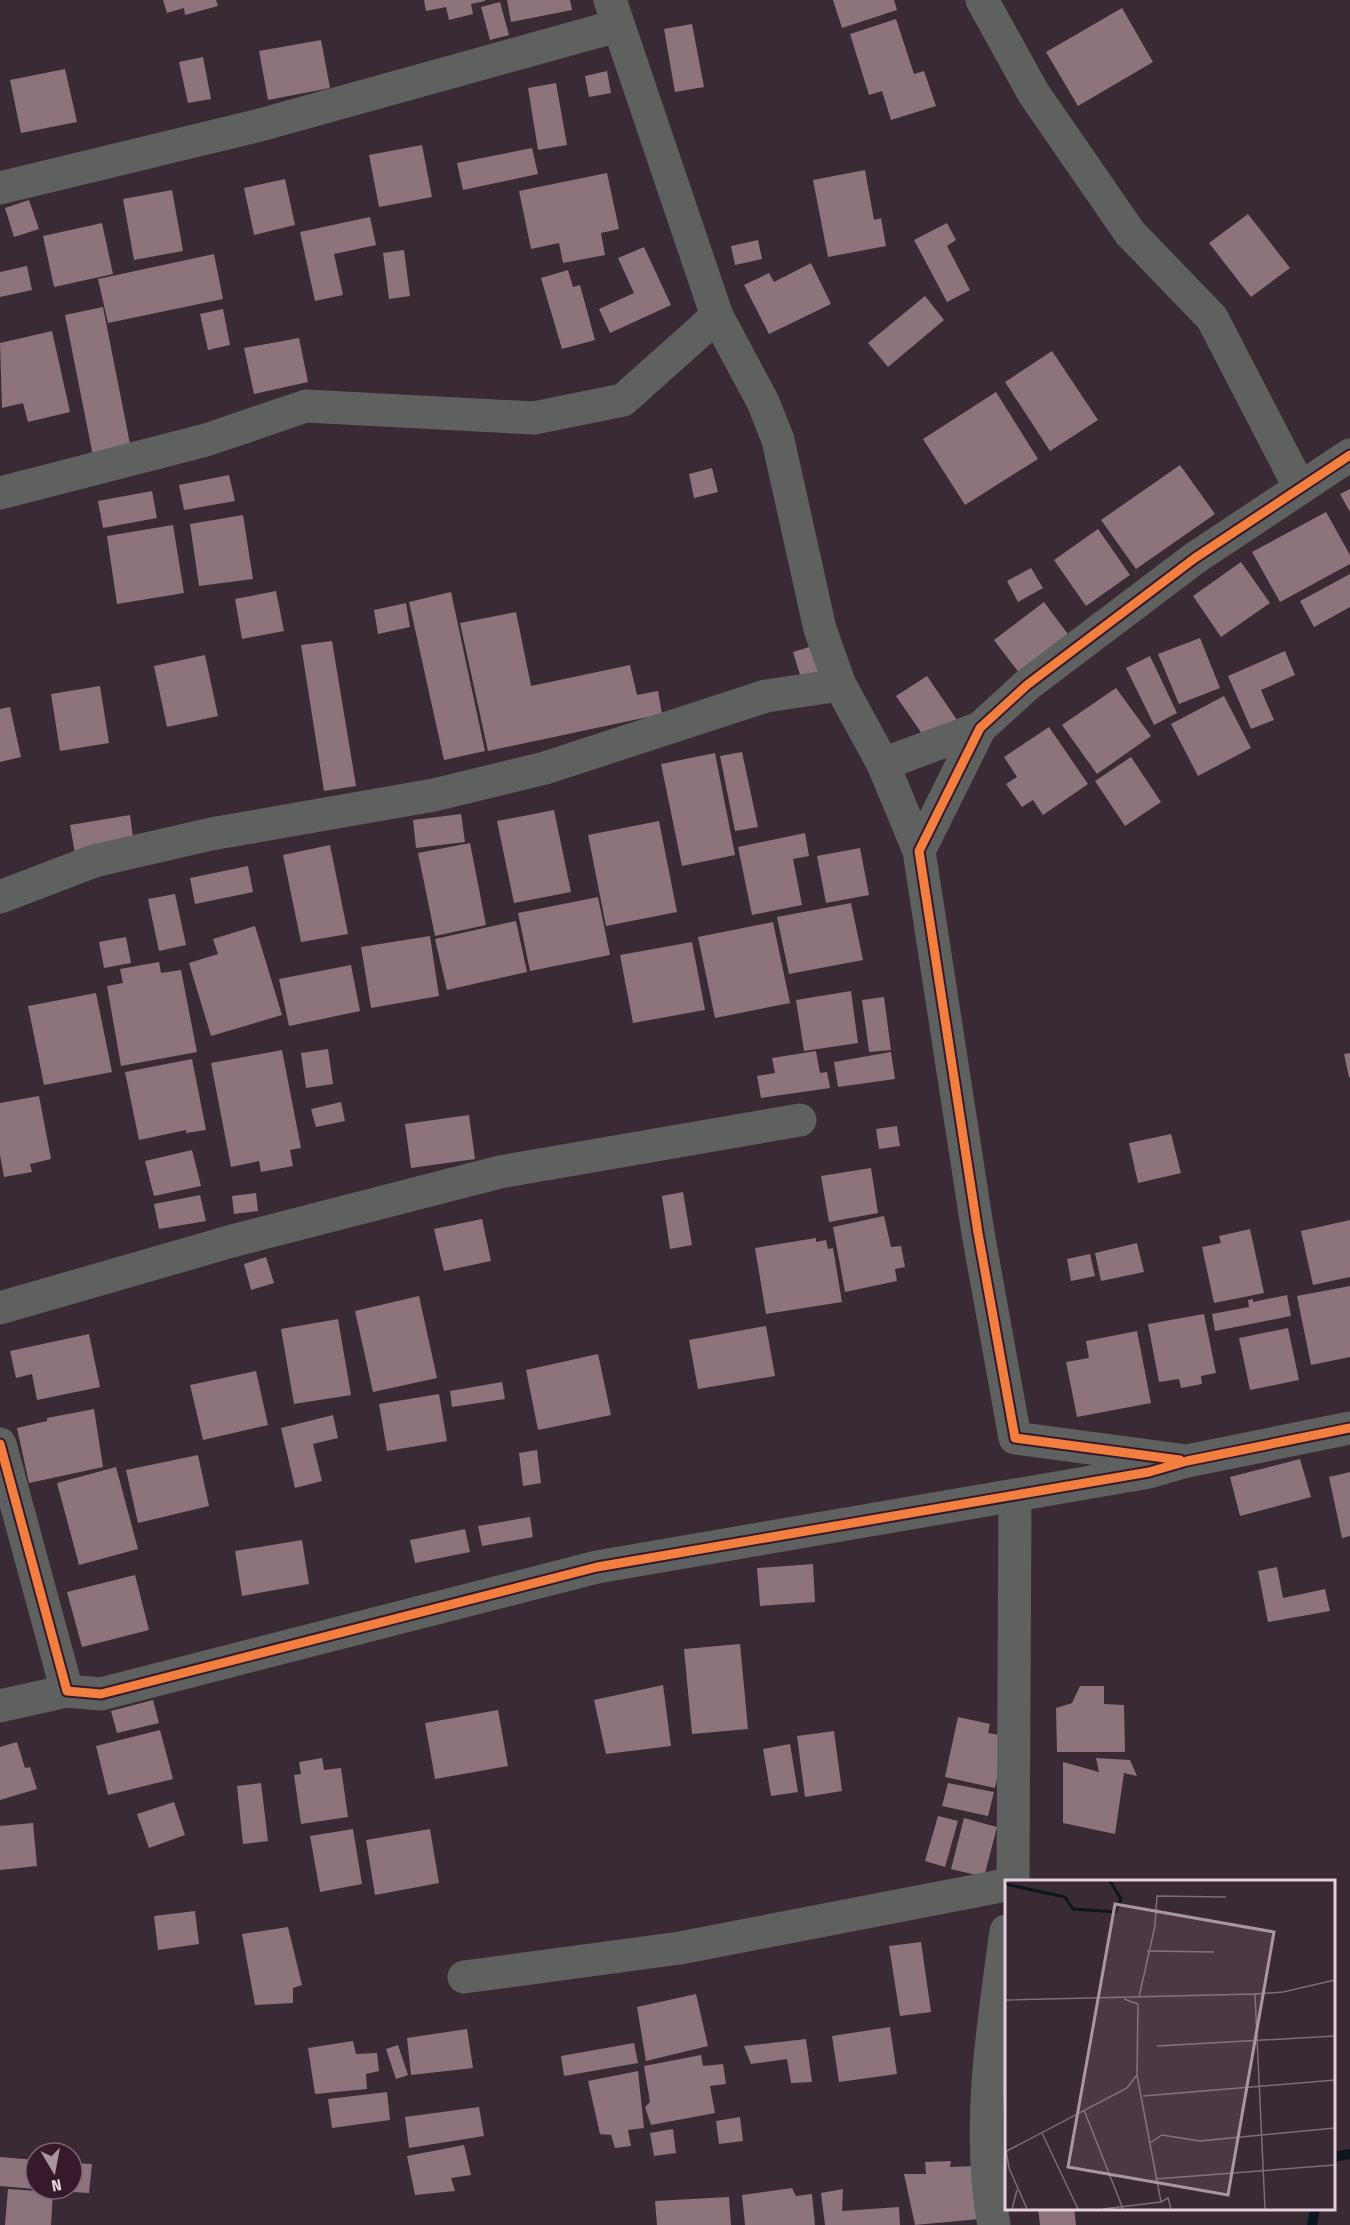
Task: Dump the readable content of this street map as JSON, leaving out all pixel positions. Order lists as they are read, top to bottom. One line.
{"north":"bottom"}
